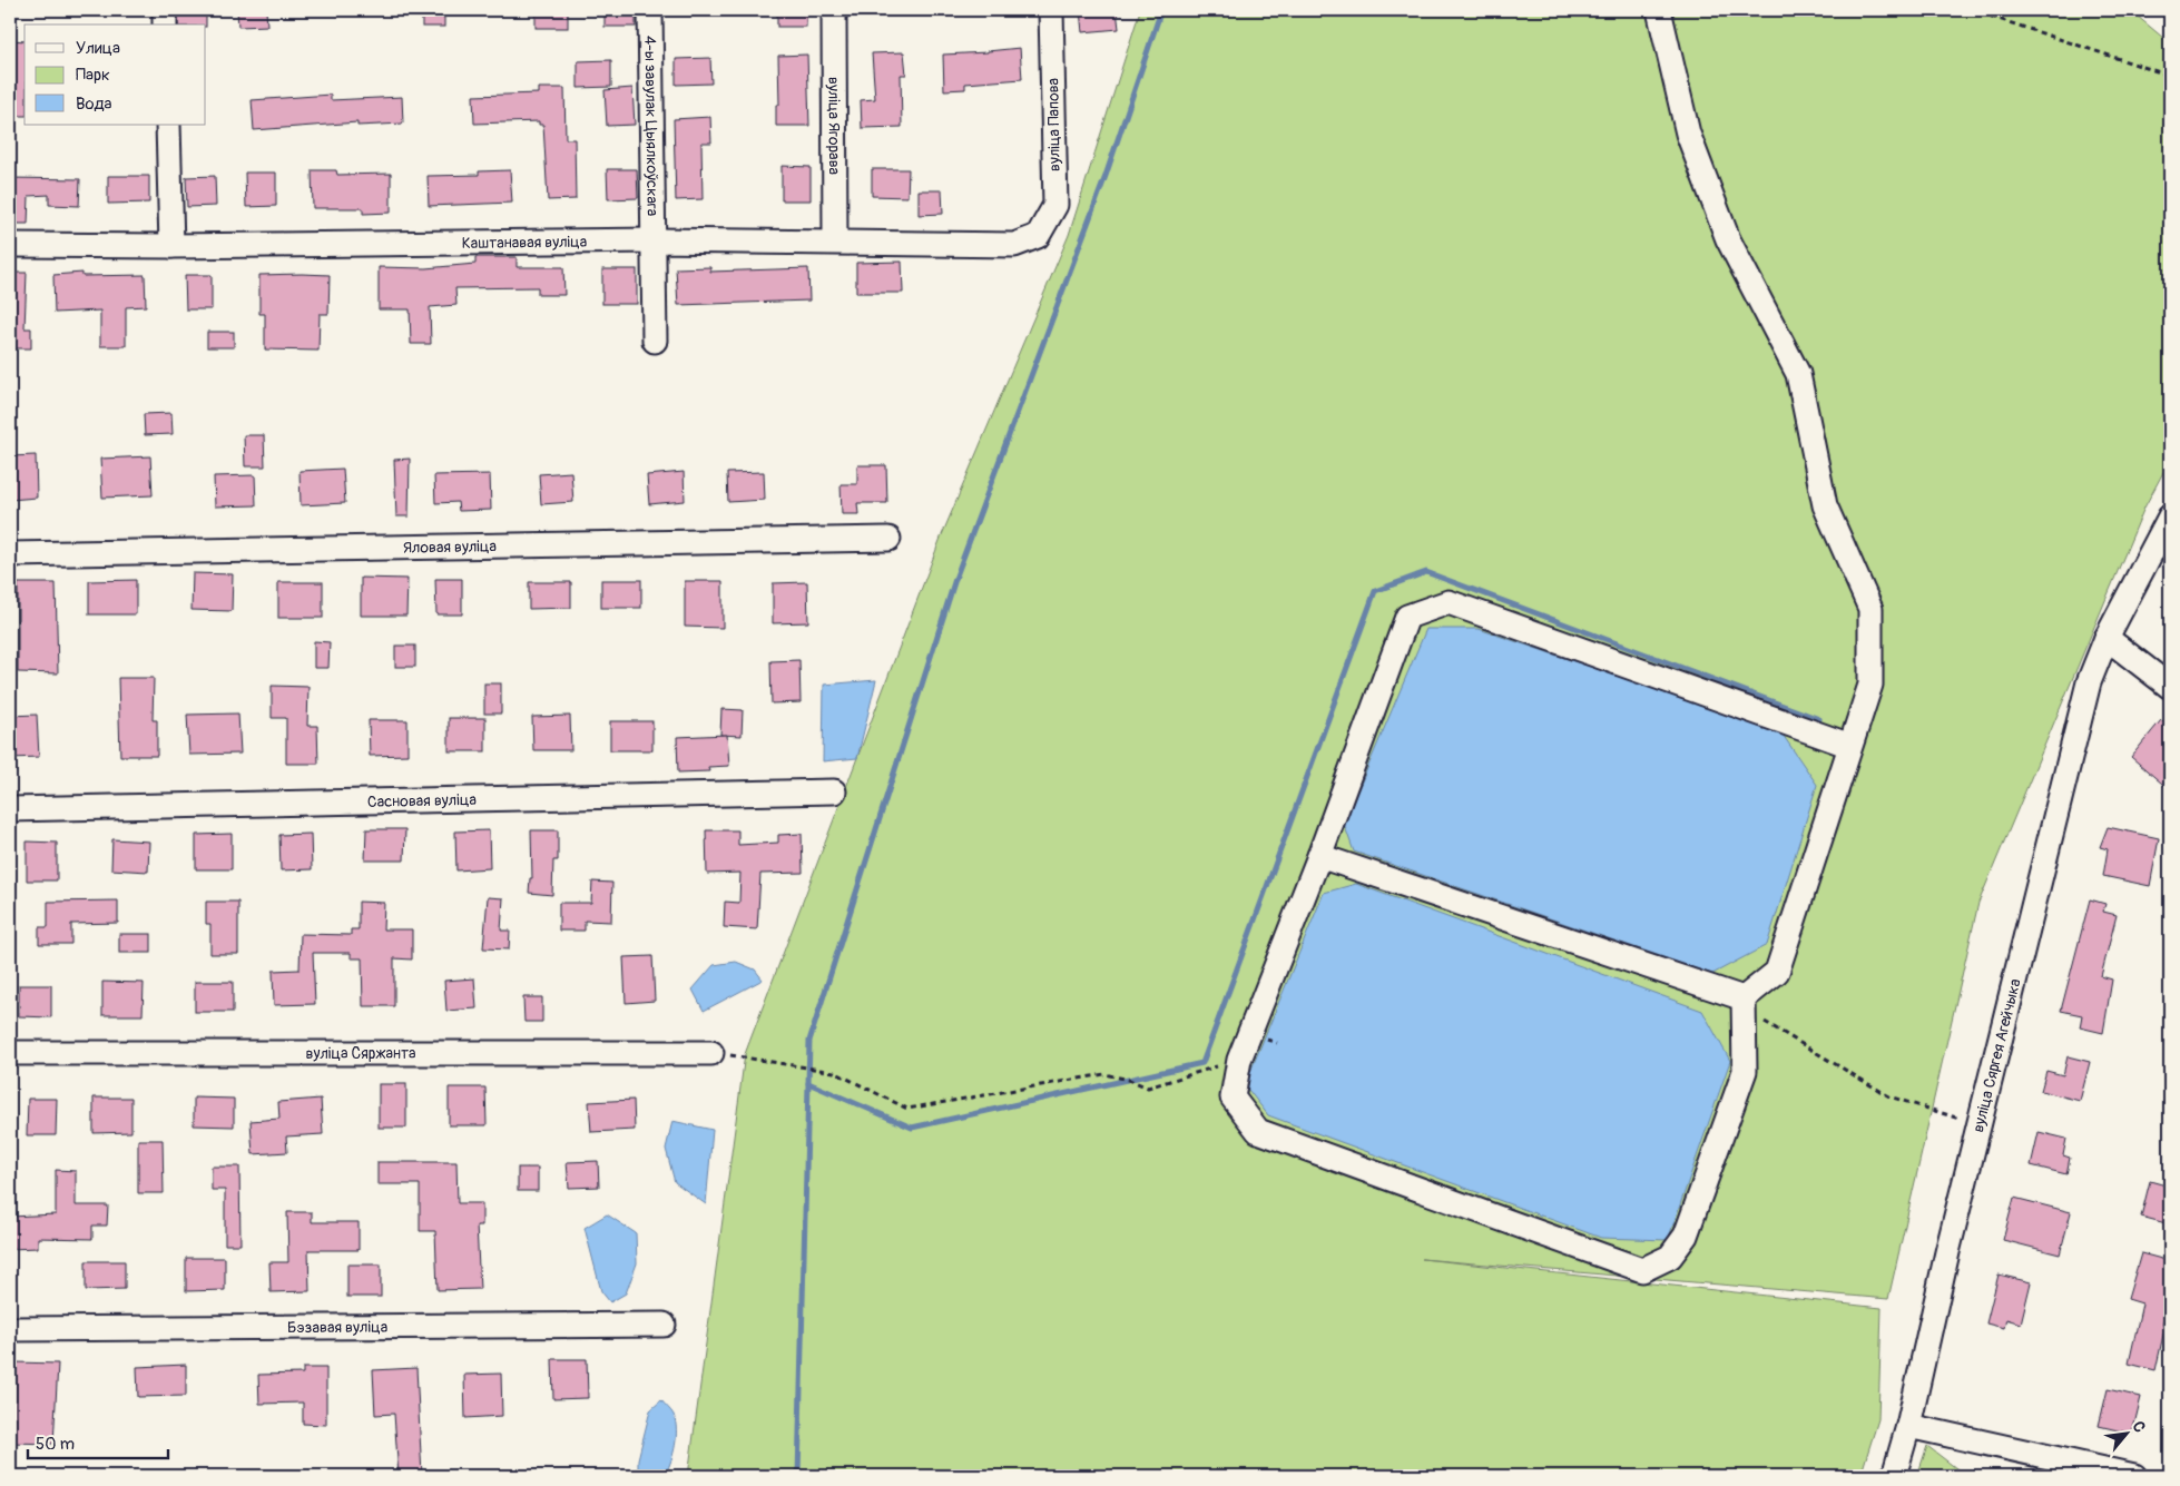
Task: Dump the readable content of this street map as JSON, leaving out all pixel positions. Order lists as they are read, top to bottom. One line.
{"streets":{"street":["4-ы завулак Цыялкоўскага","вуліца Папова","вуліца Ягорава","Каштанавая вуліца","Яловая вуліца","Сасновая вуліца","вуліца Сяржанта","вуліца Сяргея Агейчыка","Бэзавая вуліца"]},"crossings":[["4-ы завулак Цыялкоўскага","Каштанавая вуліца"],["вуліца Папова","Каштанавая вуліца"],["вуліца Ягорава","Каштанавая вуліца"]],"legend":["Улица","Парк","Вода"],"scale_bar":"50 m","north":"top right"}
